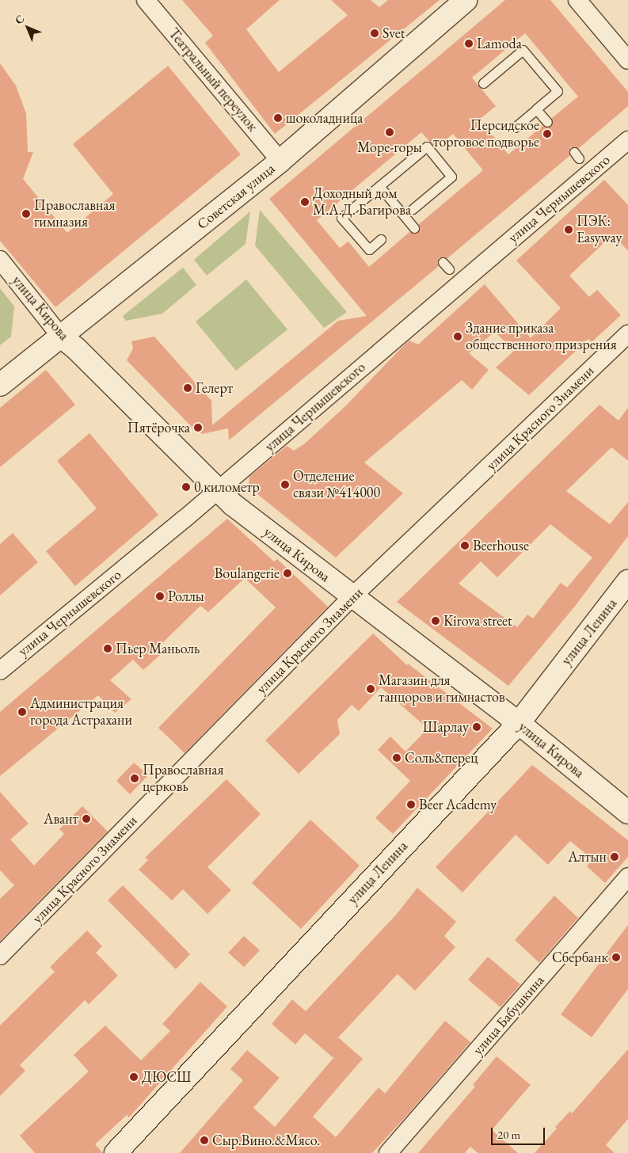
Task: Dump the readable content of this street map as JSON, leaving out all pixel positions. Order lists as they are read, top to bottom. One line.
{"streets":{"street":["Театральный переулок","Советская улица","улица Чернышевского","улица Кирова","улица Красного Знамени","улица Ленина","улица Бабушкина"]},"crossings":[["Театральный переулок","Советская улица"],["Советская улица","улица Кирова"],["улица Чернышевского","улица Кирова"],["улица Кирова","улица Красного Знамени"],["улица Кирова","улица Ленина"]],"places":["Svet","Lamoda","шоколадница","Море-горы","Персидское торговое подворье","Доходный дом М.А.Д. Багирова","Православная гимназия","ПЭК: Easyway","Здание приказа общественного призрения","Гелерт","Пятёрочка","Отделение связи №414000","0 километр","Beerhouse","Boulangerie","Роллы","Kirova street","Пьер Маньоль","Магазин для танцоров и гимнастов","Администрация города Астрахани","Шарлау","Соль&перец","Православная церковь","Beer Academy","Авант","Алтын","Сбербанк","ДЮСШ","Сыр.Вино.&Мясо."],"scale_bar":"20 m","north":"top left"}
